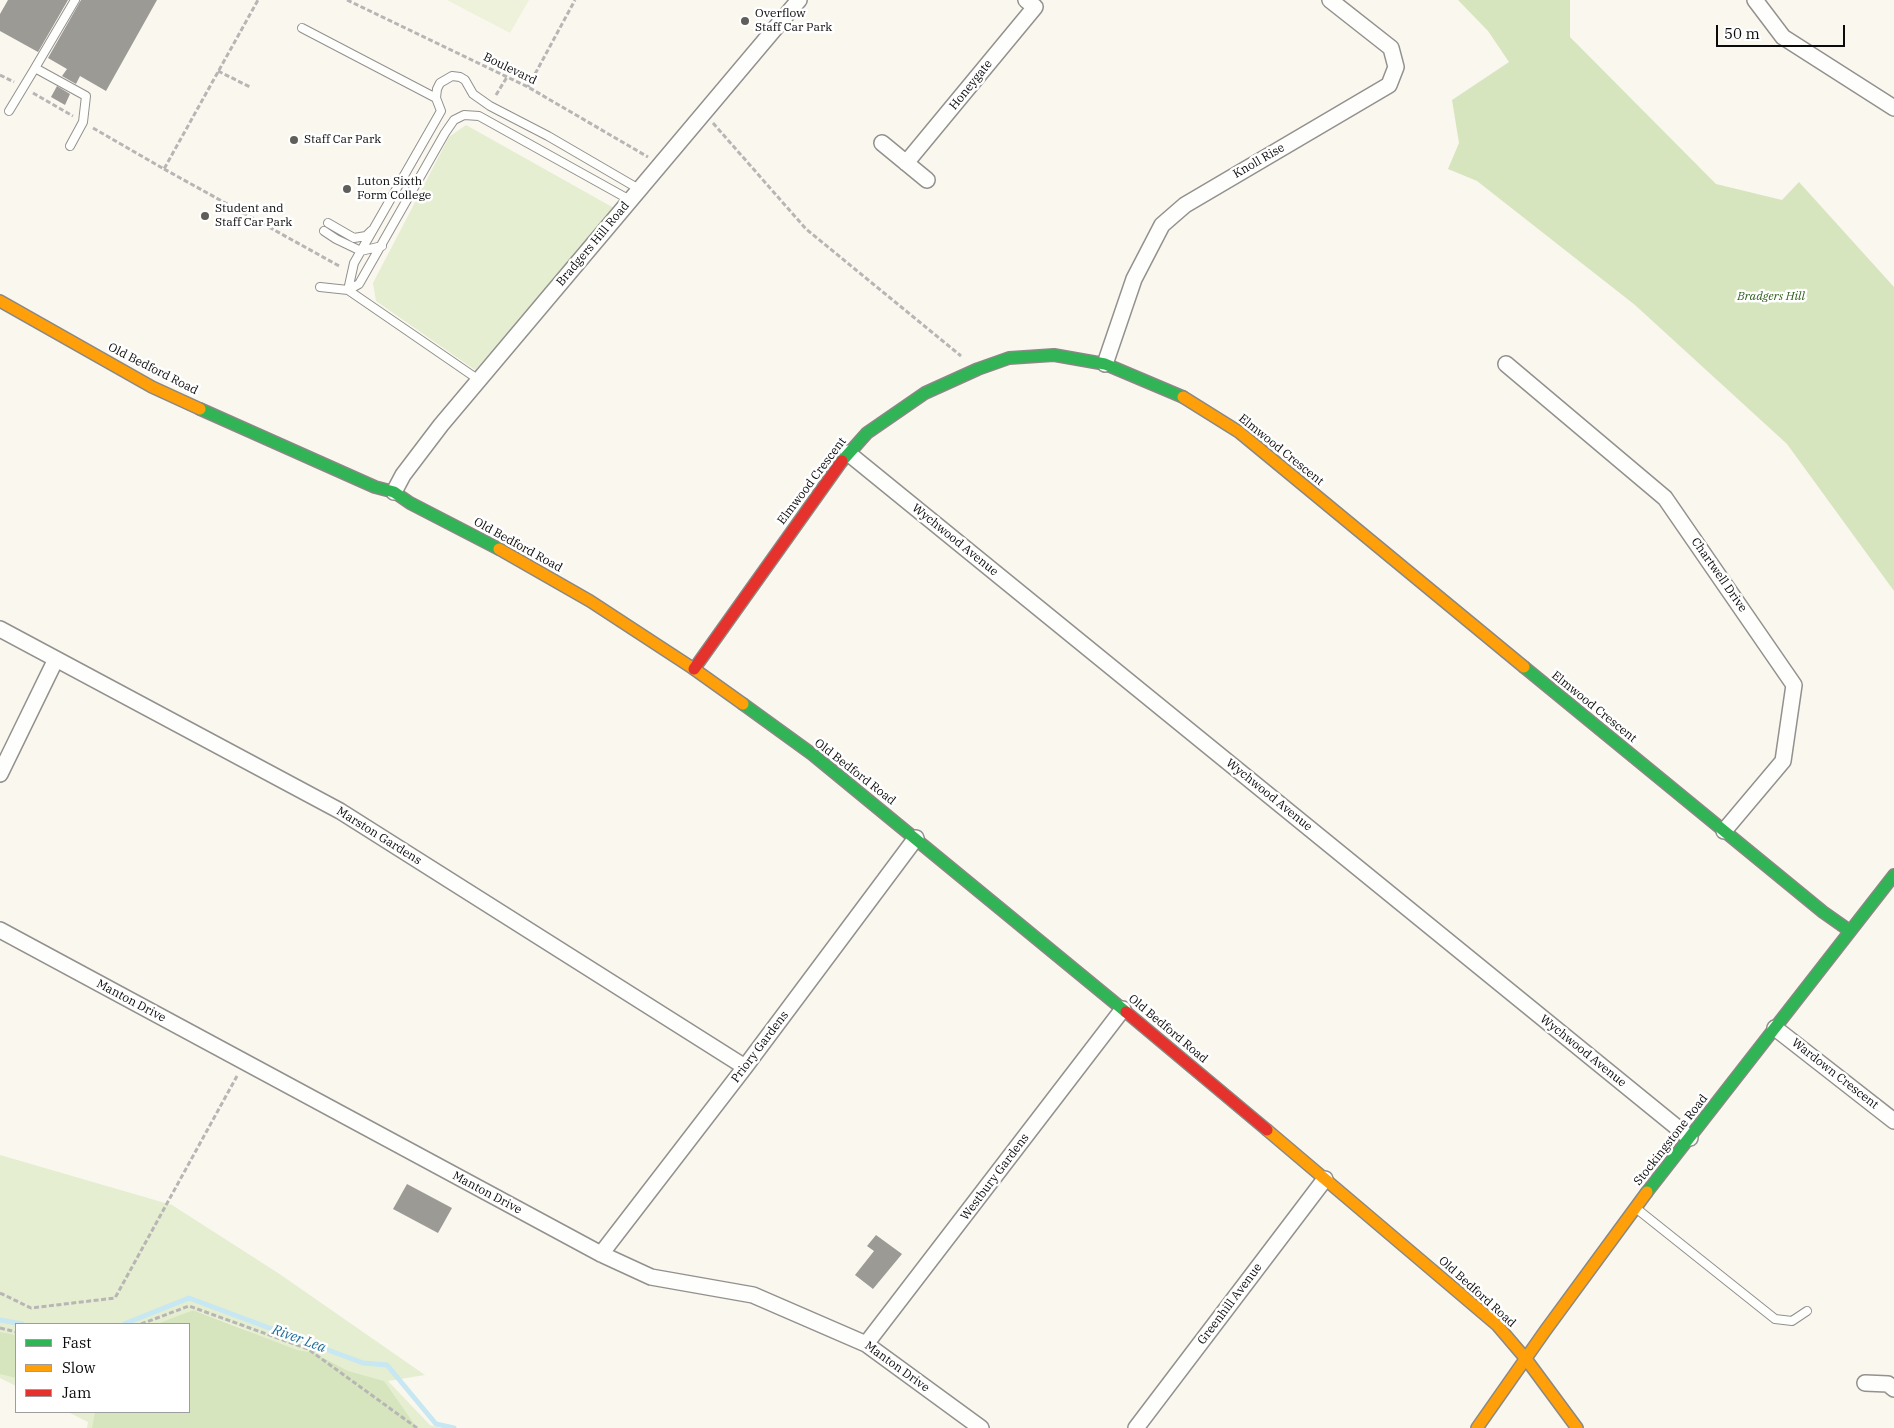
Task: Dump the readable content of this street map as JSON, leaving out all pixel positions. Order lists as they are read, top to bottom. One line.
{"streets":{"street":["Honeygate","Knoll Rise","Bradgers Hill Road","Old Bedford Road","Elmwood Crescent","Wychwood Avenue","Chartwell Drive","Marston Gardens","Manton Drive","Priory Gardens","Wardown Crescent","Stockingstone Road","Westbury Gardens","Greenhill Avenue"],"path":["Boulevard"]},"crossings":[["Boulevard","Bradgers Hill Road"],["Knoll Rise","Elmwood Crescent"],["Bradgers Hill Road","Old Bedford Road"],["Old Bedford Road","Elmwood Crescent"],["Old Bedford Road","Priory Gardens"],["Old Bedford Road","Stockingstone Road"],["Old Bedford Road","Westbury Gardens"],["Old Bedford Road","Greenhill Avenue"],["Elmwood Crescent","Wychwood Avenue"],["Elmwood Crescent","Chartwell Drive"],["Elmwood Crescent","Stockingstone Road"],["Wychwood Avenue","Stockingstone Road"],["Marston Gardens","Priory Gardens"],["Manton Drive","Priory Gardens"],["Manton Drive","Westbury Gardens"],["Wardown Crescent","Stockingstone Road"]],"water":["River Lea"],"parks":["Bradgers Hill"],"places":["Overflow Staff Car Park","Staff Car Park","Luton Sixth Form College","Student and Staff Car Park"],"legend":["Fast","Slow","Jam"],"scale_bar":"50 m"}
